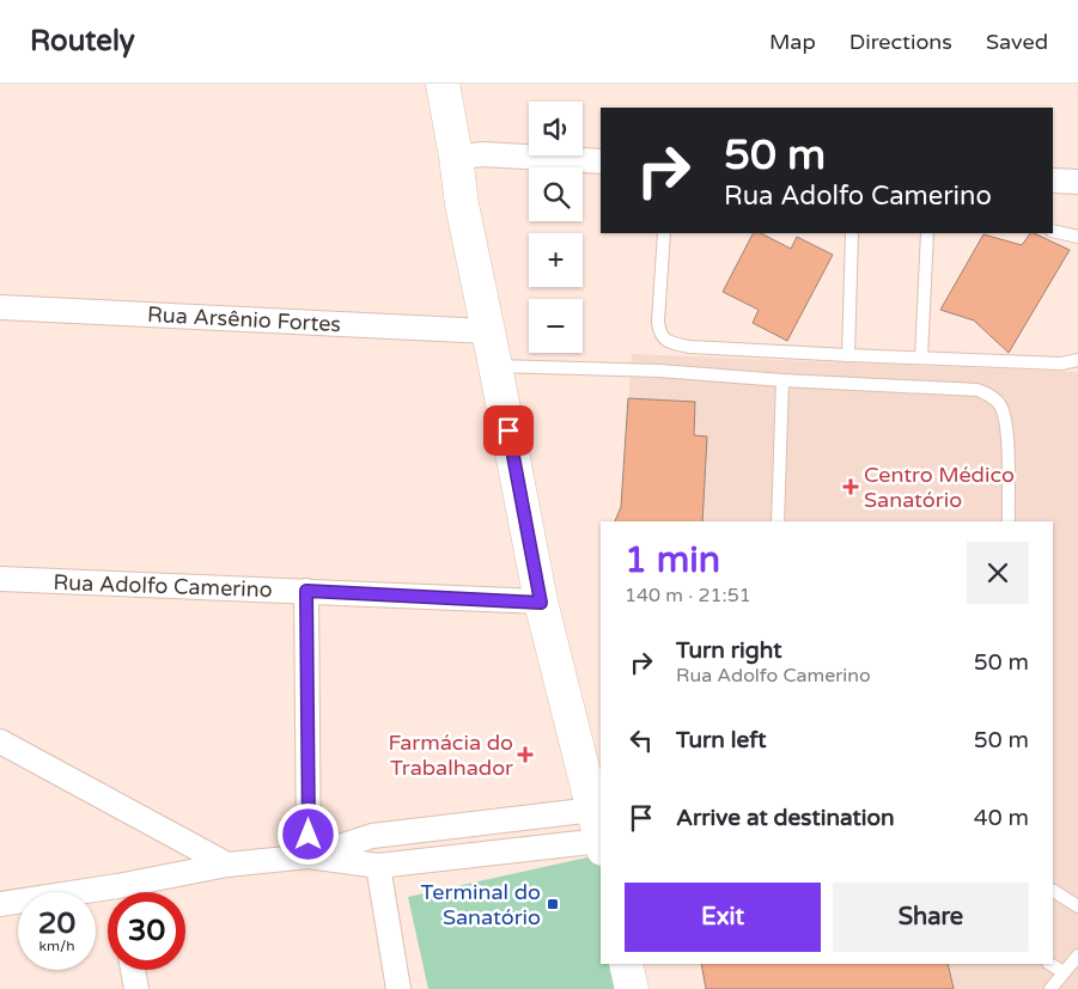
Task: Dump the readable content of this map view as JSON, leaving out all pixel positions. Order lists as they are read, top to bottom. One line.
{"streets":{"street":["Rua Arsênio Fortes","Rua Adolfo Camerino"]},"places":{"health":["Centro Médico Sanatório","Farmácia do Trabalhador"],"transit":["Terminal do Sanatório"]},"page":{"header":"Routely","nav":["Map","Directions","Saved"],"map_buttons":["+","−"],"turn":["50 m","Rua Adolfo Camerino"],"heading":["1 min","140 m · 21:51"],"list":[{"name":"Turn right","note":"Rua Adolfo Camerino","value":"50 m"},{"name":"Turn left","value":"50 m"},{"name":"Arrive at destination","value":"40 m"}],"buttons":["Exit","Share"],"speed":"20 km/h","limit":"30"}}
